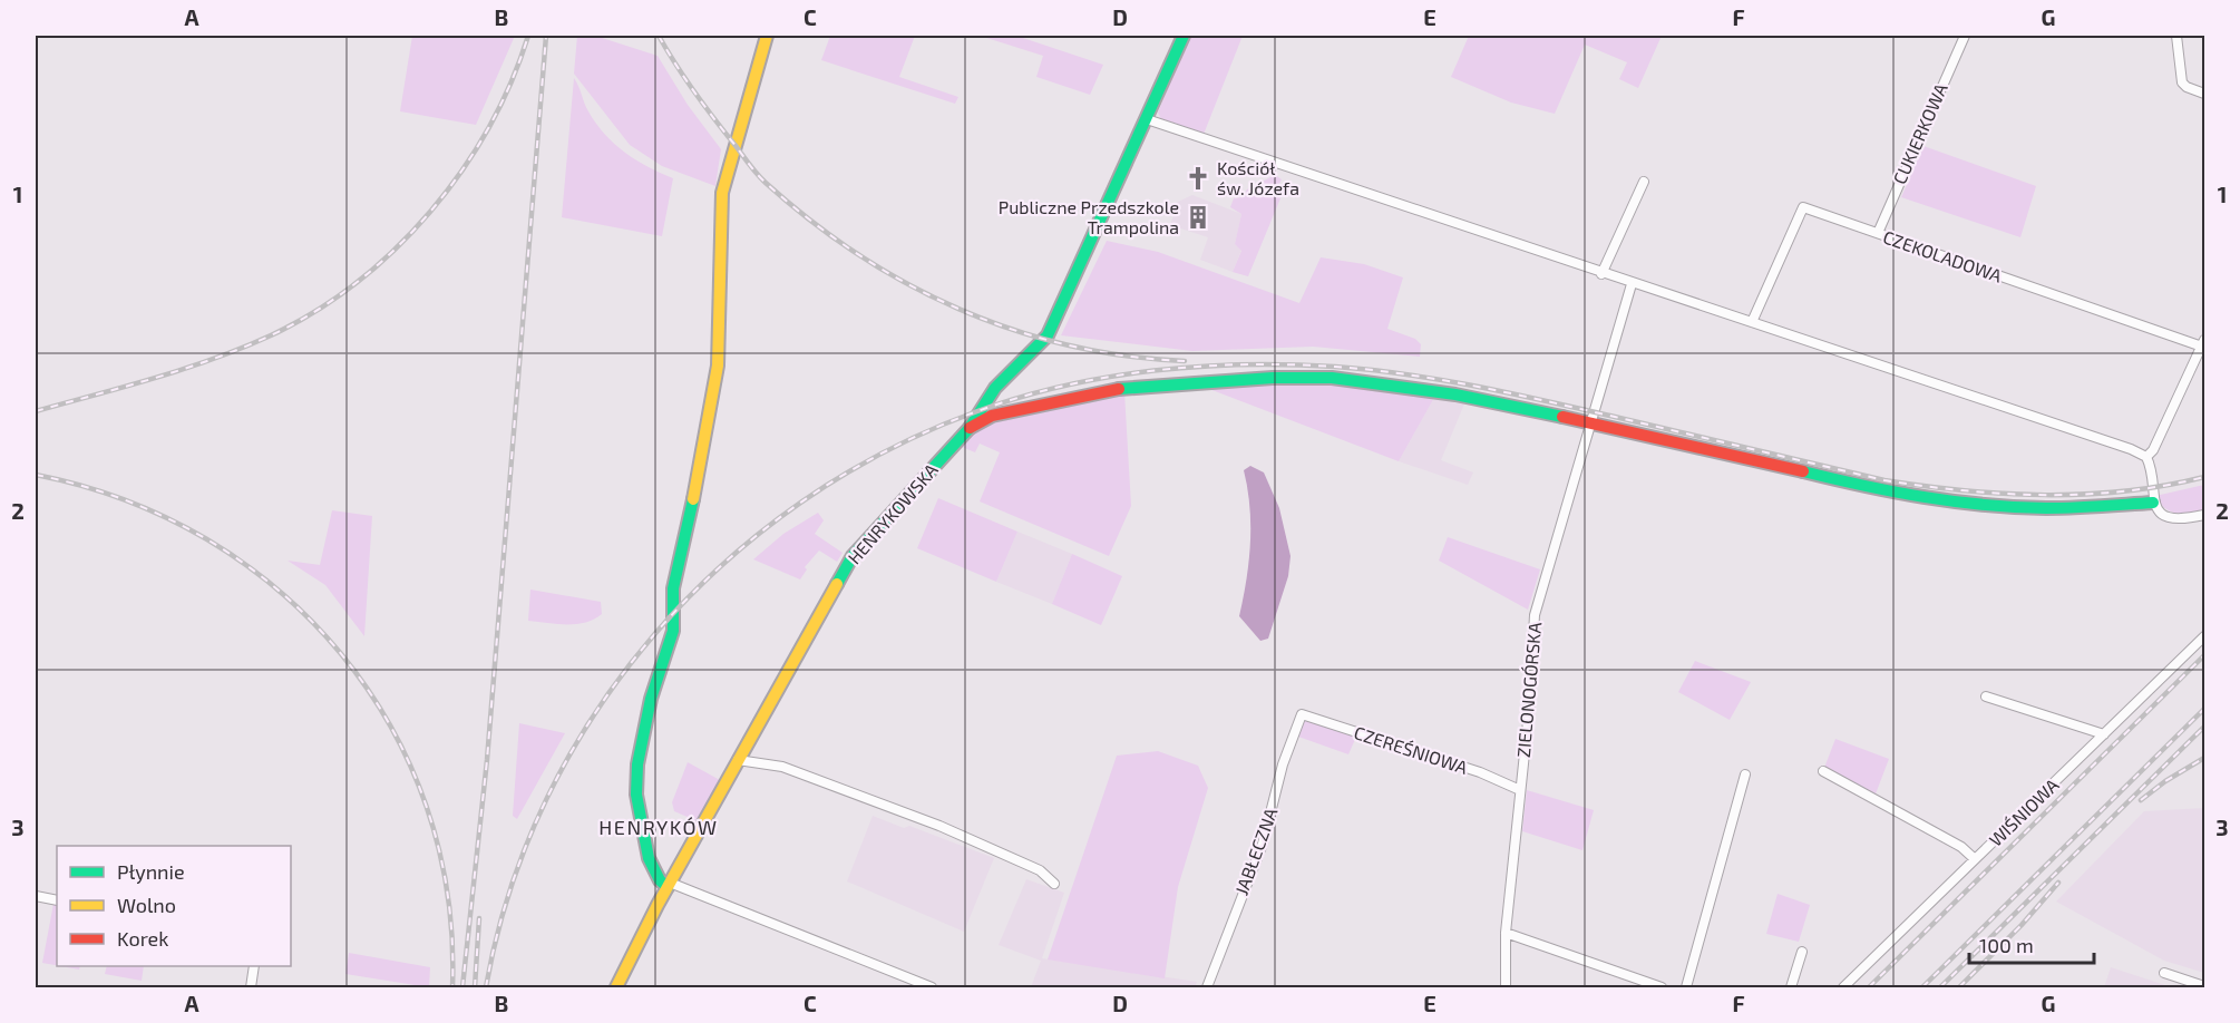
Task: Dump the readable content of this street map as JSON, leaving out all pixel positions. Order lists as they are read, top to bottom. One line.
{"streets":{"street":["CUKIERKOWA","CZEKOLADOWA","HENRYKOWSKA","ZIELONOGÓRSKA","CZEREŚNIOWA","WIŚNIOWA","JABŁECZNA"]},"crossings":[["CUKIERKOWA","CZEKOLADOWA"],["ZIELONOGÓRSKA","CZEREŚNIOWA"],["CZEREŚNIOWA","JABŁECZNA"]],"districts":["HENRYKÓW"],"places":{"church":["Kościół św. Józefa"],"building":["Publiczne Przedszkole Trampolina"]},"legend":["Płynnie","Wolno","Korek"],"scale_bar":"100 m","grid":{"columns":["A","B","C","D","E","F","G"],"rows":["1","2","3"]}}
